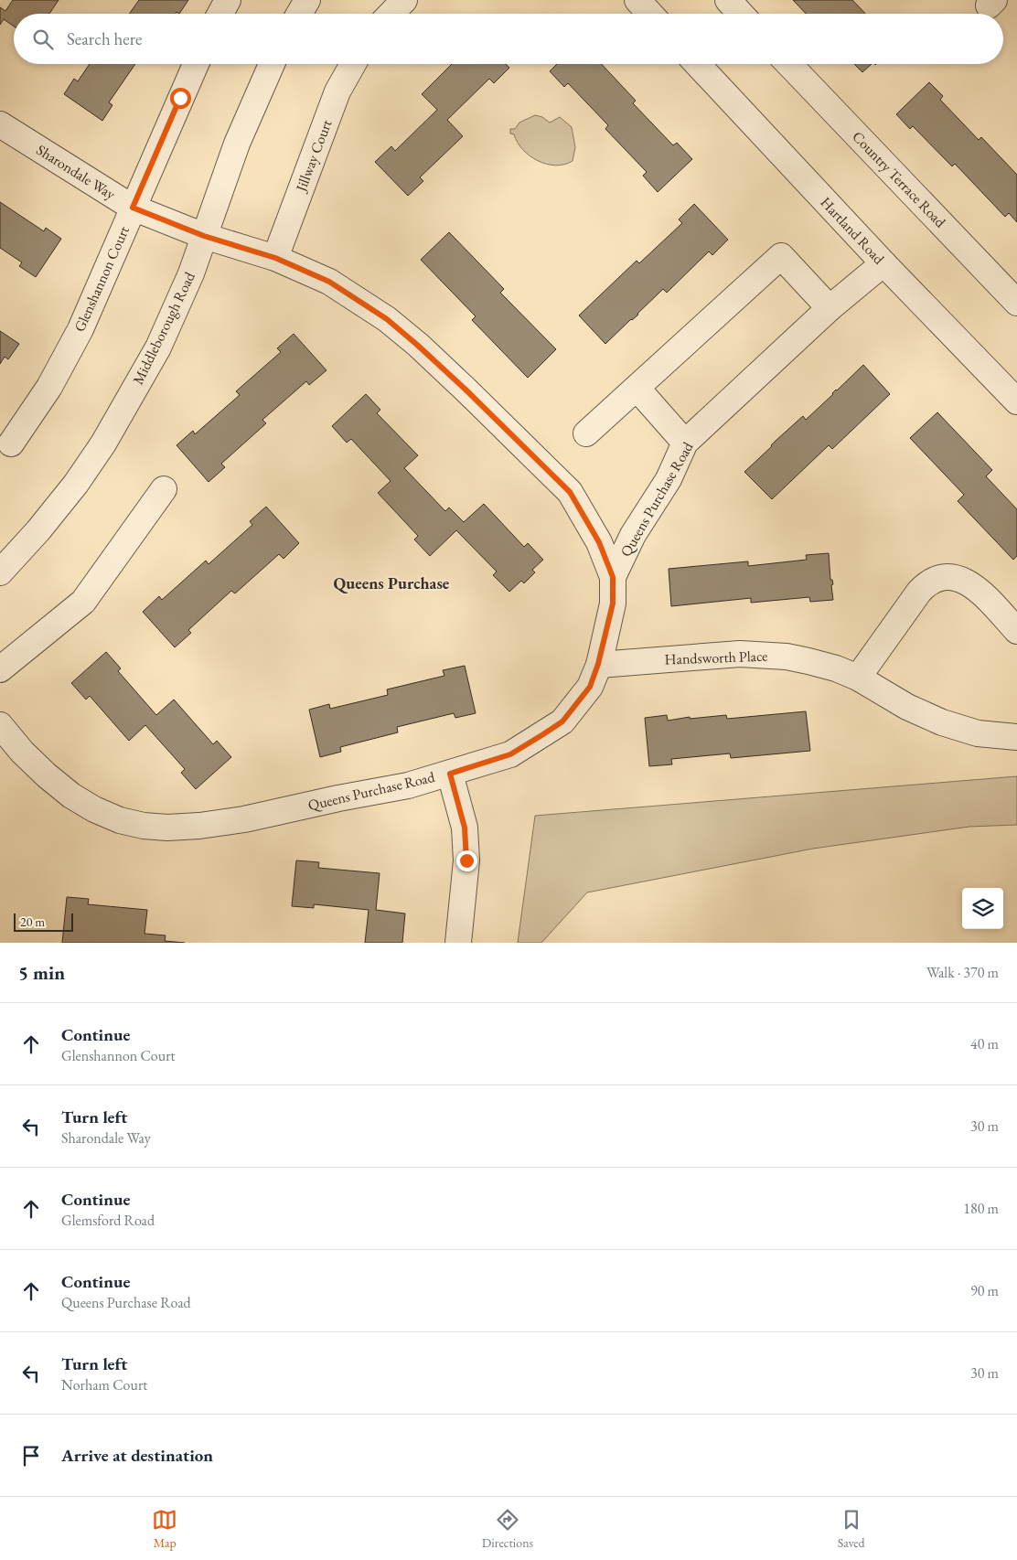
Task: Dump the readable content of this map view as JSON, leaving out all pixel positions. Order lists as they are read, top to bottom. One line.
{"streets":{"street":["Jillway Court","Sharondale Way","Country Terrace Road","Hartland Road","Glenshannon Court","Middleborough Road","Queens Purchase Road","Handsworth Place"]},"crossings":[["Jillway Court","Sharondale Way"],["Sharondale Way","Glenshannon Court"],["Sharondale Way","Middleborough Road"],["Sharondale Way","Queens Purchase Road"],["Hartland Road","Queens Purchase Road"],["Queens Purchase Road","Handsworth Place"]],"districts":["Queens Purchase"],"scale_bar":"20 m","page":{"search":"Search here","scale":"20 m","heading":["5 min","Walk · 370 m"],"list":[["Continue","Glenshannon Court","40 m"],["Turn left","Sharondale Way","30 m"],["Continue","Glemsford Road","180 m"],["Continue","Queens Purchase Road","90 m"],["Turn left","Norham Court","30 m"],"Arrive at destination"],"nav":["Map","Directions","Saved"]}}
